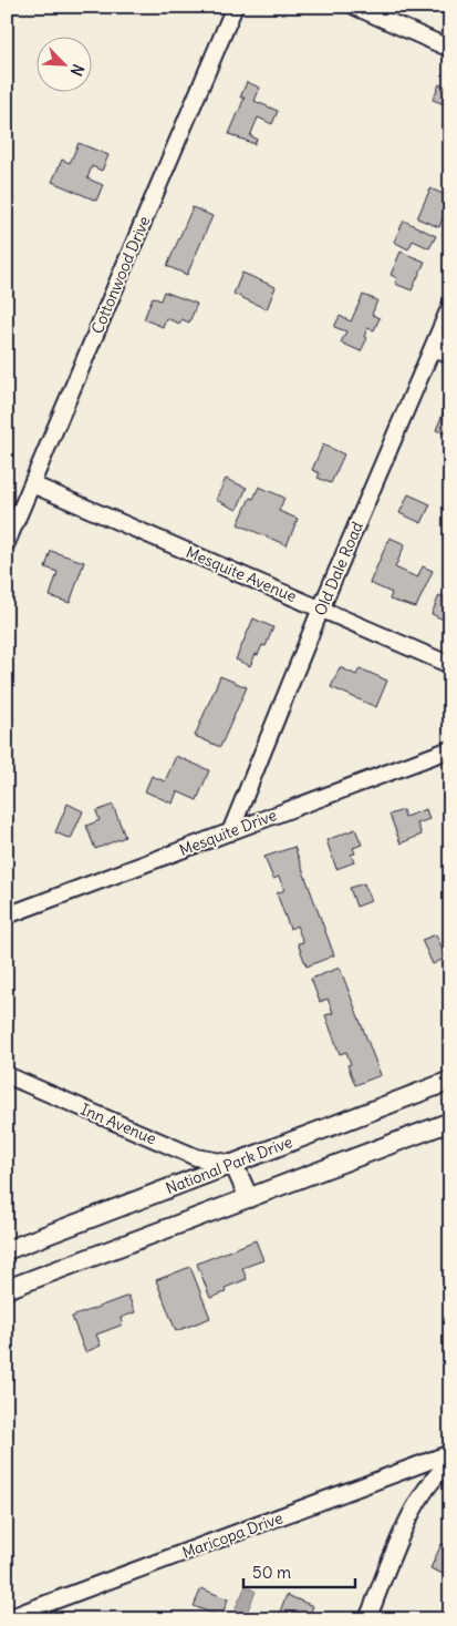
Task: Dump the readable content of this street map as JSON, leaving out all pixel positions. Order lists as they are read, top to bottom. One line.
{"streets":{"street":["Cottonwood Drive","Old Dale Road","Mesquite Avenue","Mesquite Drive","Inn Avenue","National Park Drive","Maricopa Drive"]},"crossings":[["Cottonwood Drive","Mesquite Avenue"],["Old Dale Road","Mesquite Avenue"],["Old Dale Road","Mesquite Drive"],["Inn Avenue","National Park Drive"]],"scale_bar":"50 m","north":"bottom right"}
